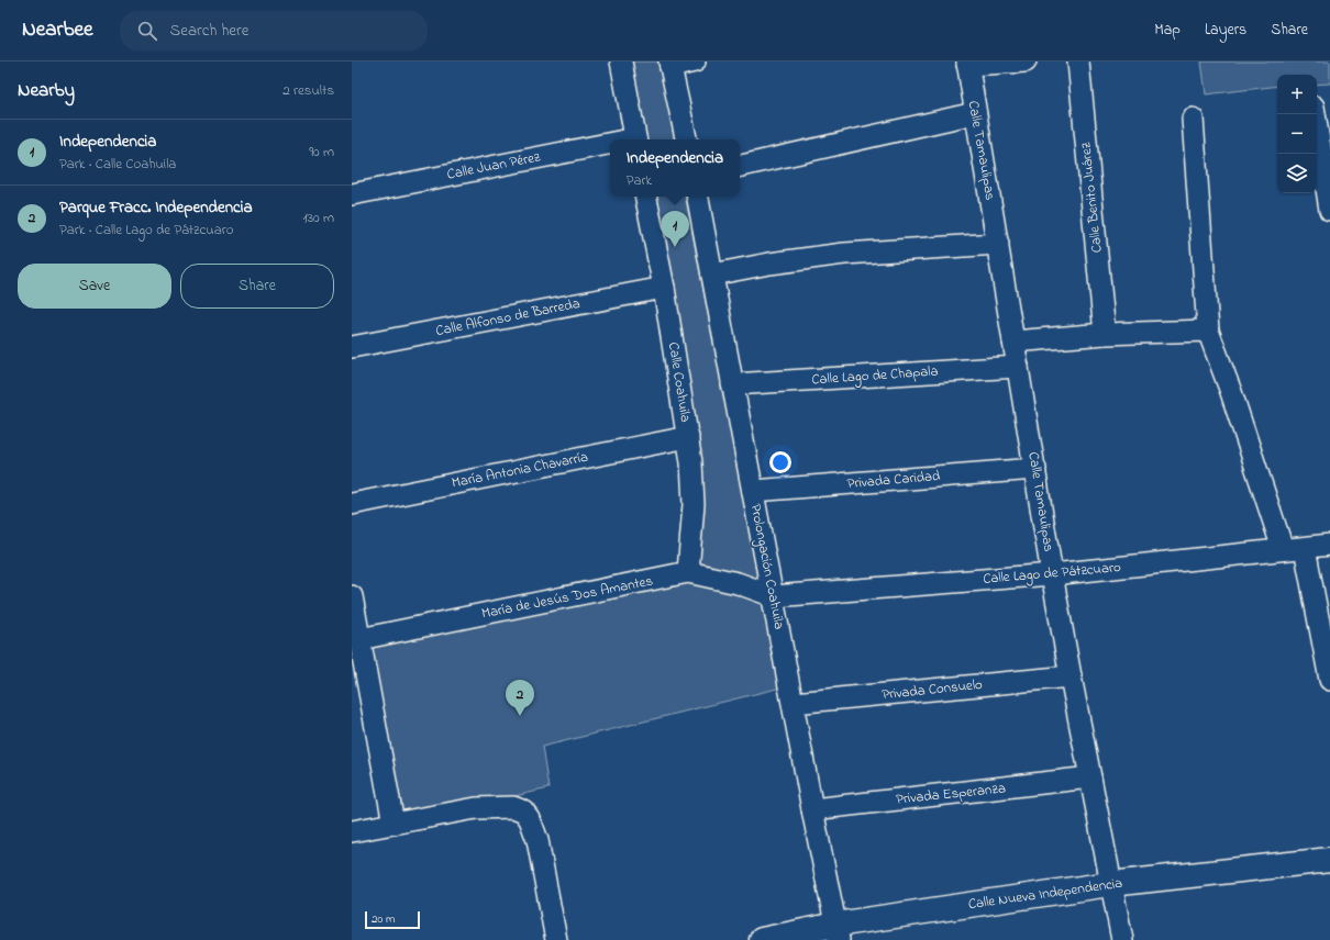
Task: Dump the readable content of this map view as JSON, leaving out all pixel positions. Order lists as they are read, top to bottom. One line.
{"streets":{"street":["Calle Tamaulipas","Calle Juan Pérez","Calle Benito Juárez","Calle Alfonso de Barreda","Calle Lago de Chapala","Calle Coahuila","María Antonia Chavarría","Privada Caridad","Prolongación Coahuila","Calle Lago de Pátzcuaro","María de Jesús Dos Amantes","Privada Consuelo","Privada Esperanza","Calle Nueva Independencia"]},"crossings":[["Calle Tamaulipas","Calle Lago de Chapala"],["Calle Tamaulipas","Privada Caridad"],["Calle Tamaulipas","Calle Lago de Pátzcuaro"],["Calle Tamaulipas","Privada Consuelo"],["Calle Tamaulipas","Privada Esperanza"],["Calle Tamaulipas","Calle Nueva Independencia"],["Calle Alfonso de Barreda","Calle Coahuila"],["Calle Lago de Chapala","Prolongación Coahuila"],["Calle Coahuila","María Antonia Chavarría"],["Calle Coahuila","María de Jesús Dos Amantes"],["Privada Caridad","Prolongación Coahuila"],["Prolongación Coahuila","Calle Lago de Pátzcuaro"],["Prolongación Coahuila","María de Jesús Dos Amantes"],["Prolongación Coahuila","Privada Consuelo"],["Prolongación Coahuila","Privada Esperanza"],["Prolongación Coahuila","Calle Nueva Independencia"],["Calle Lago de Pátzcuaro","María de Jesús Dos Amantes"]],"scale_bar":"20 m","page":{"header":"Nearbee","search":"Search here","nav":["Map","Layers","Share"],"heading":["Nearby","2 results"],"map_buttons":["+","−"],"list":[{"mark":"1","name":"Independencia","note":"Park · Calle Coahuila","value":"90 m"},{"mark":"2","name":"Parque Fracc. Independencia","note":"Park · Calle Lago de Pátzcuaro","value":"130 m"}],"popup":["Independencia","Park"],"pins":["1","2"],"buttons":["Save","Share"],"scale":"20 m"}}
